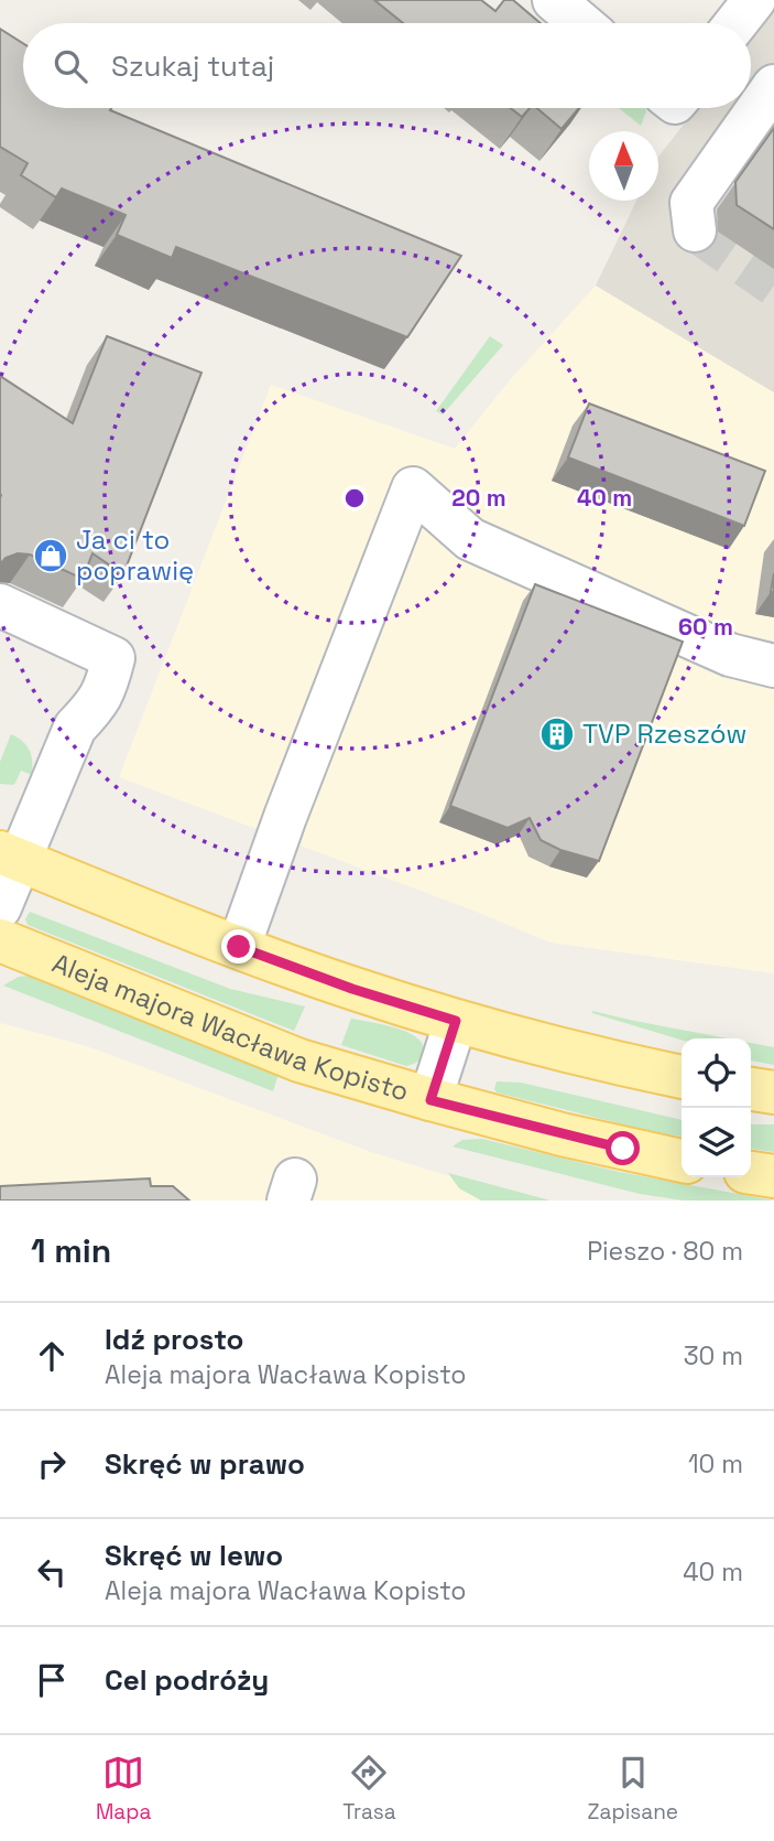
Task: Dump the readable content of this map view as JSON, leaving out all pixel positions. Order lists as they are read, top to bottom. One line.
{"streets":{"main road":["Aleja majora Wacława Kopisto"]},"places":{"shop":["Ja ci to poprawię"],"building":["TVP Rzeszów"]},"north":"top","page":{"search":"Szukaj tutaj","heading":["1 min","Pieszo · 80 m"],"list":[["Idź prosto","Aleja majora Wacława Kopisto","30 m"],["Skręć w prawo","10 m"],["Skręć w lewo","Aleja majora Wacława Kopisto","40 m"],"Cel podróży"],"nav":["Mapa","Trasa","Zapisane"]},"rings":["20 m","40 m","60 m"]}
